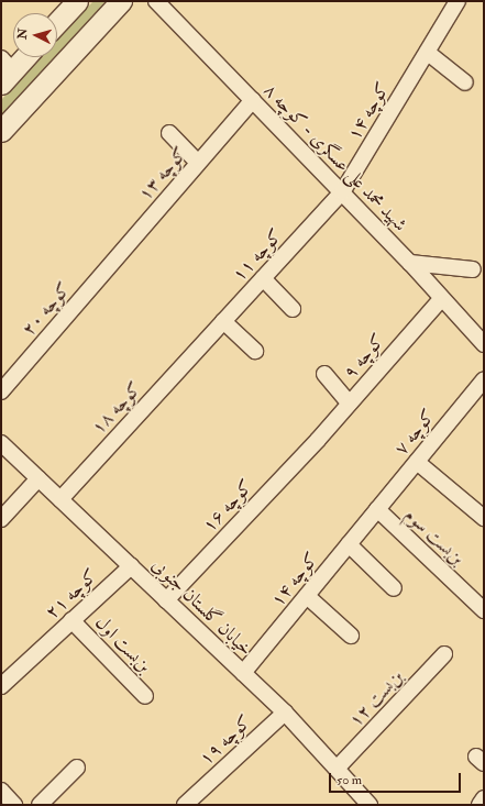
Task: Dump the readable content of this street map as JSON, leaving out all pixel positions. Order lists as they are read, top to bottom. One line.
{"streets":{"street":["کوچه ۱۴","شهید محمد علی عسگری - کوچه ۸","کوچه ۱۳","کوچه ۱۱","کوچه ۲۰","کوچه ۹","کوچه ۱۸","کوچه ۷","کوچه ۱۶","بن‌بست سوم","کوچه ۲۱","خیابان گلستان جنوبی","بن‌بست اول","بن‌بست ۱۲","کوچه ۱۹"]},"crossings":[["کوچه ۱۴","شهید محمد علی عسگری - کوچه ۸"],["کوچه ۱۴","کوچه ۱۱"],["کوچه ۱۴","کوچه ۷"],["کوچه ۱۴","بن‌بست سوم"],["کوچه ۱۴","خیابان گلستان جنوبی"],["شهید محمد علی عسگری - کوچه ۸","کوچه ۱۳"],["شهید محمد علی عسگری - کوچه ۸","کوچه ۱۱"],["شهید محمد علی عسگری - کوچه ۸","کوچه ۹"],["کوچه ۱۳","کوچه ۲۰"],["کوچه ۱۱","کوچه ۱۸"],["کوچه ۹","کوچه ۱۶"],["کوچه ۱۸","خیابان گلستان جنوبی"],["کوچه ۷","بن‌بست سوم"],["کوچه ۱۶","خیابان گلستان جنوبی"],["کوچه ۲۱","خیابان گلستان جنوبی"],["کوچه ۲۱","بن‌بست اول"],["خیابان گلستان جنوبی","بن‌بست ۱۲"],["خیابان گلستان جنوبی","کوچه ۱۹"]],"scale_bar":"50 m","north":"left"}
